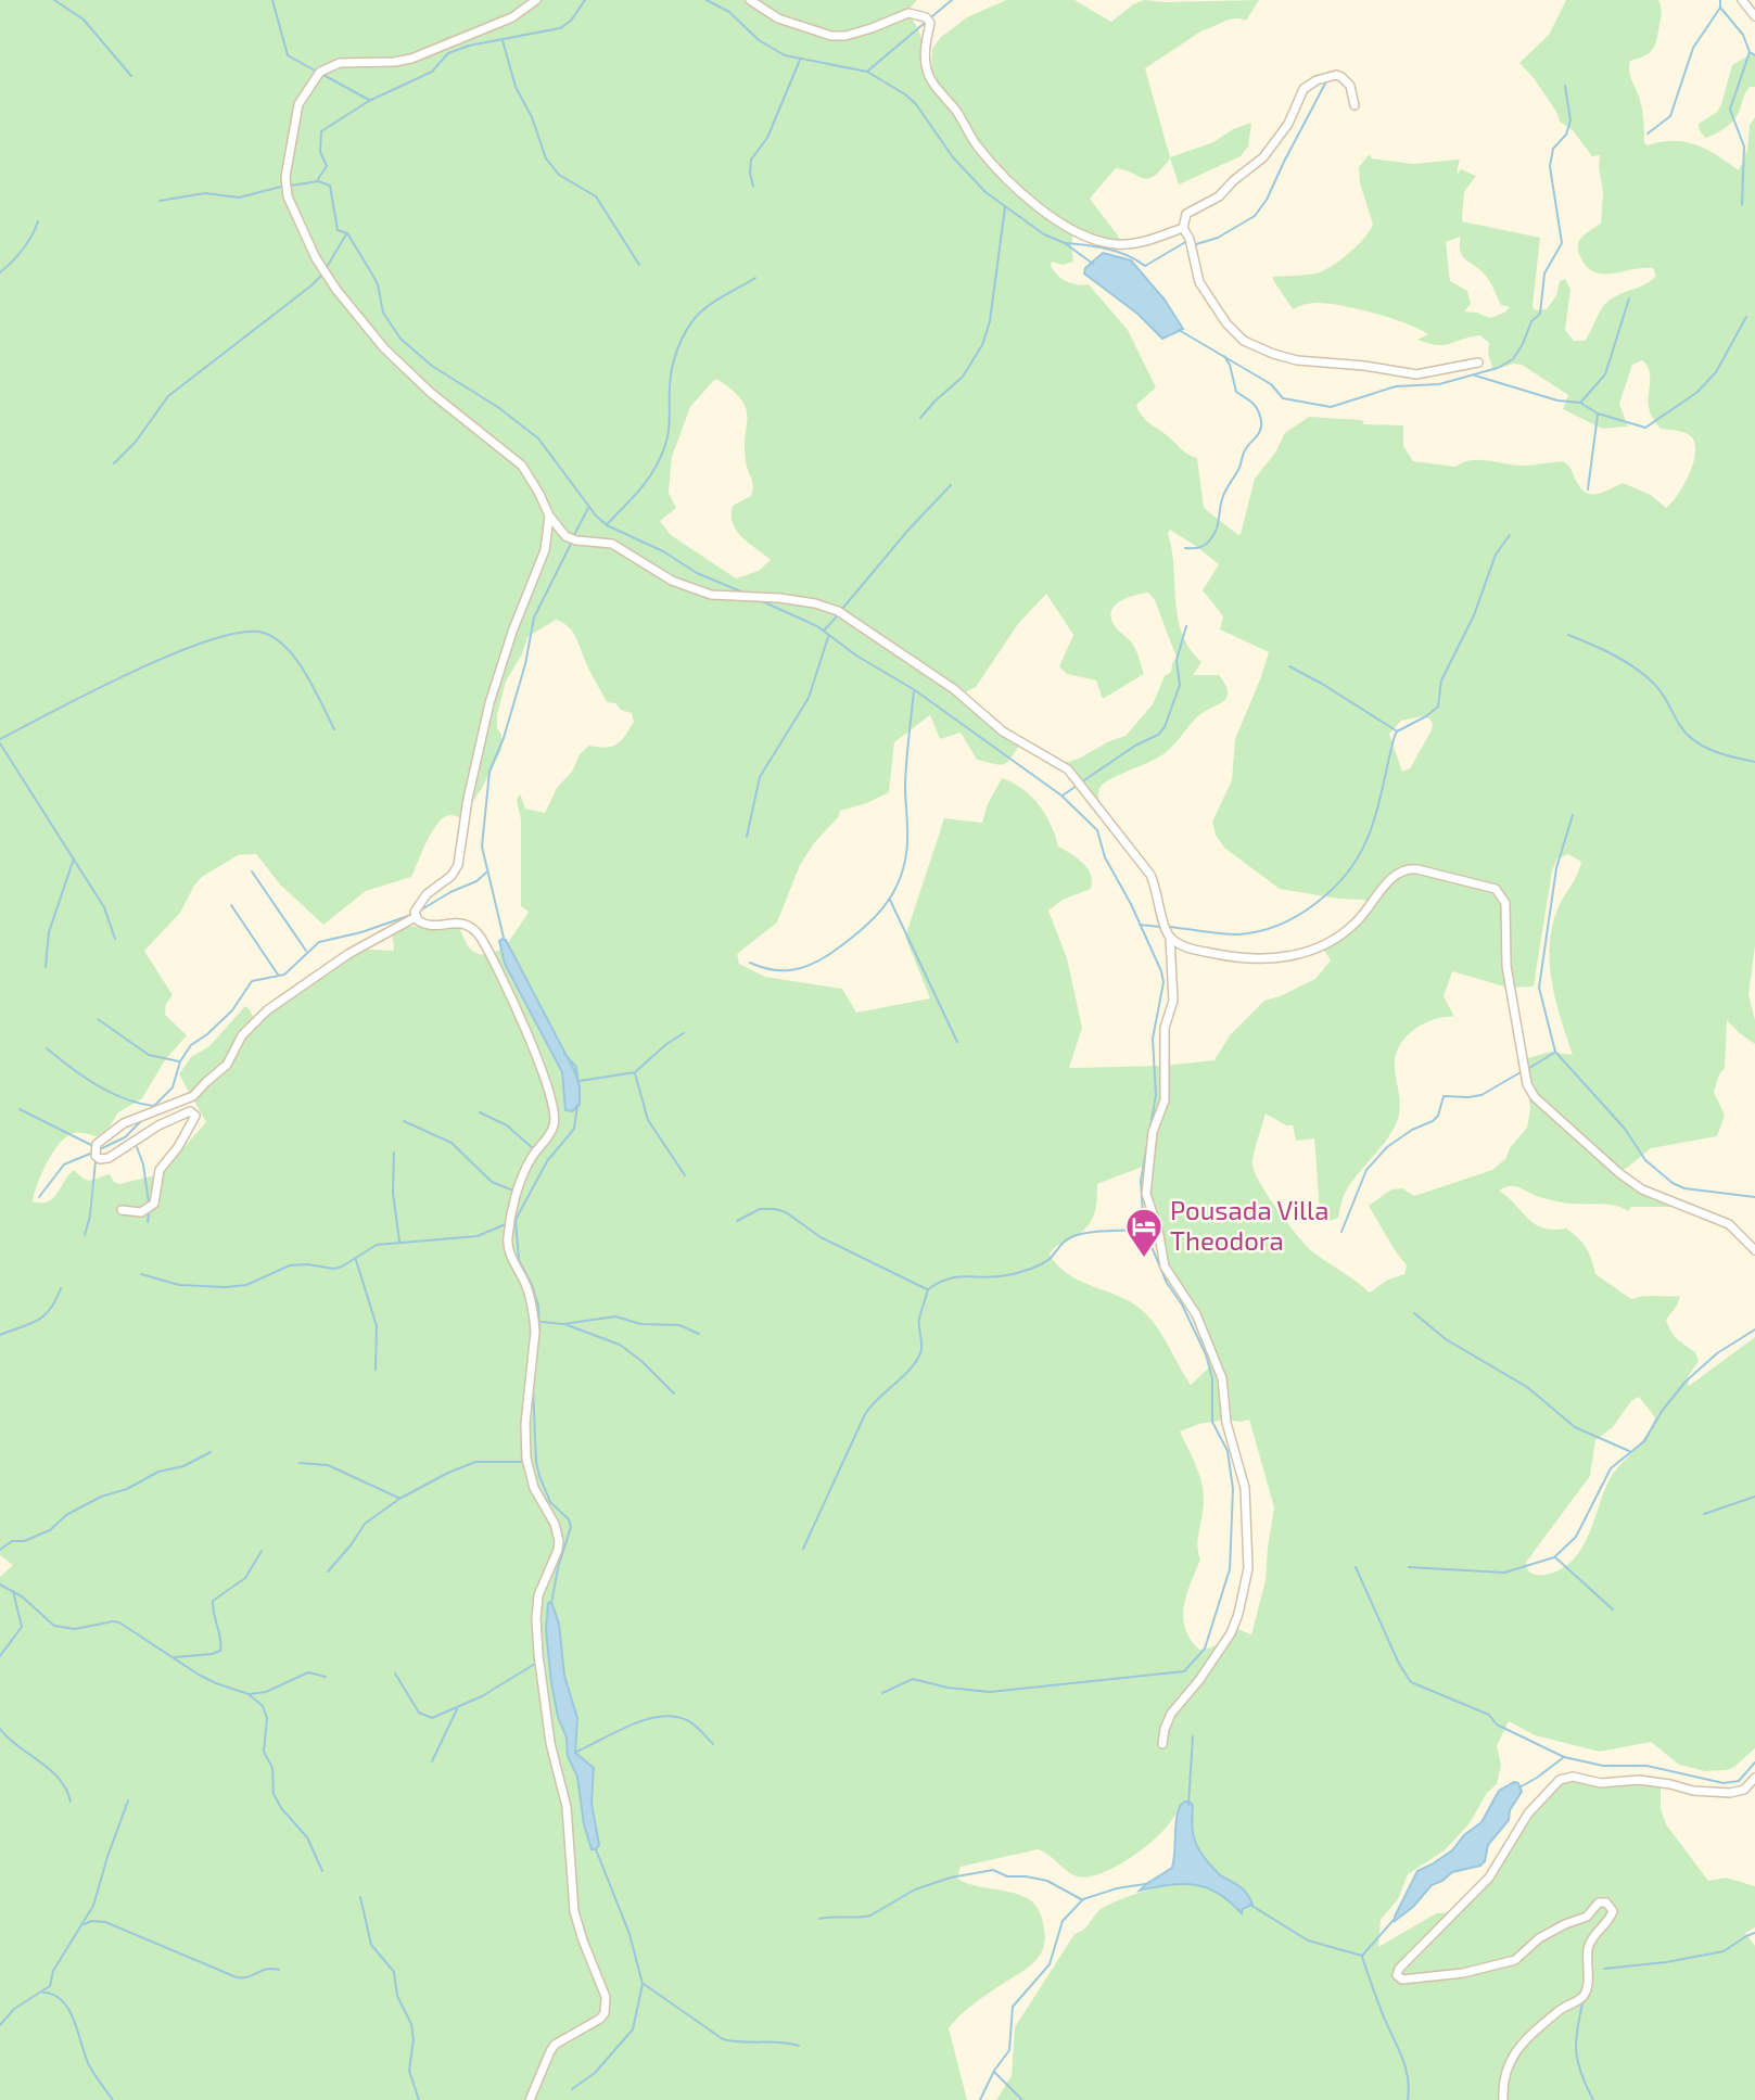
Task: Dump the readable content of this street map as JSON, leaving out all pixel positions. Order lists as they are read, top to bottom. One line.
{"places":{"hotel":["Pousada Villa Theodora"]}}
